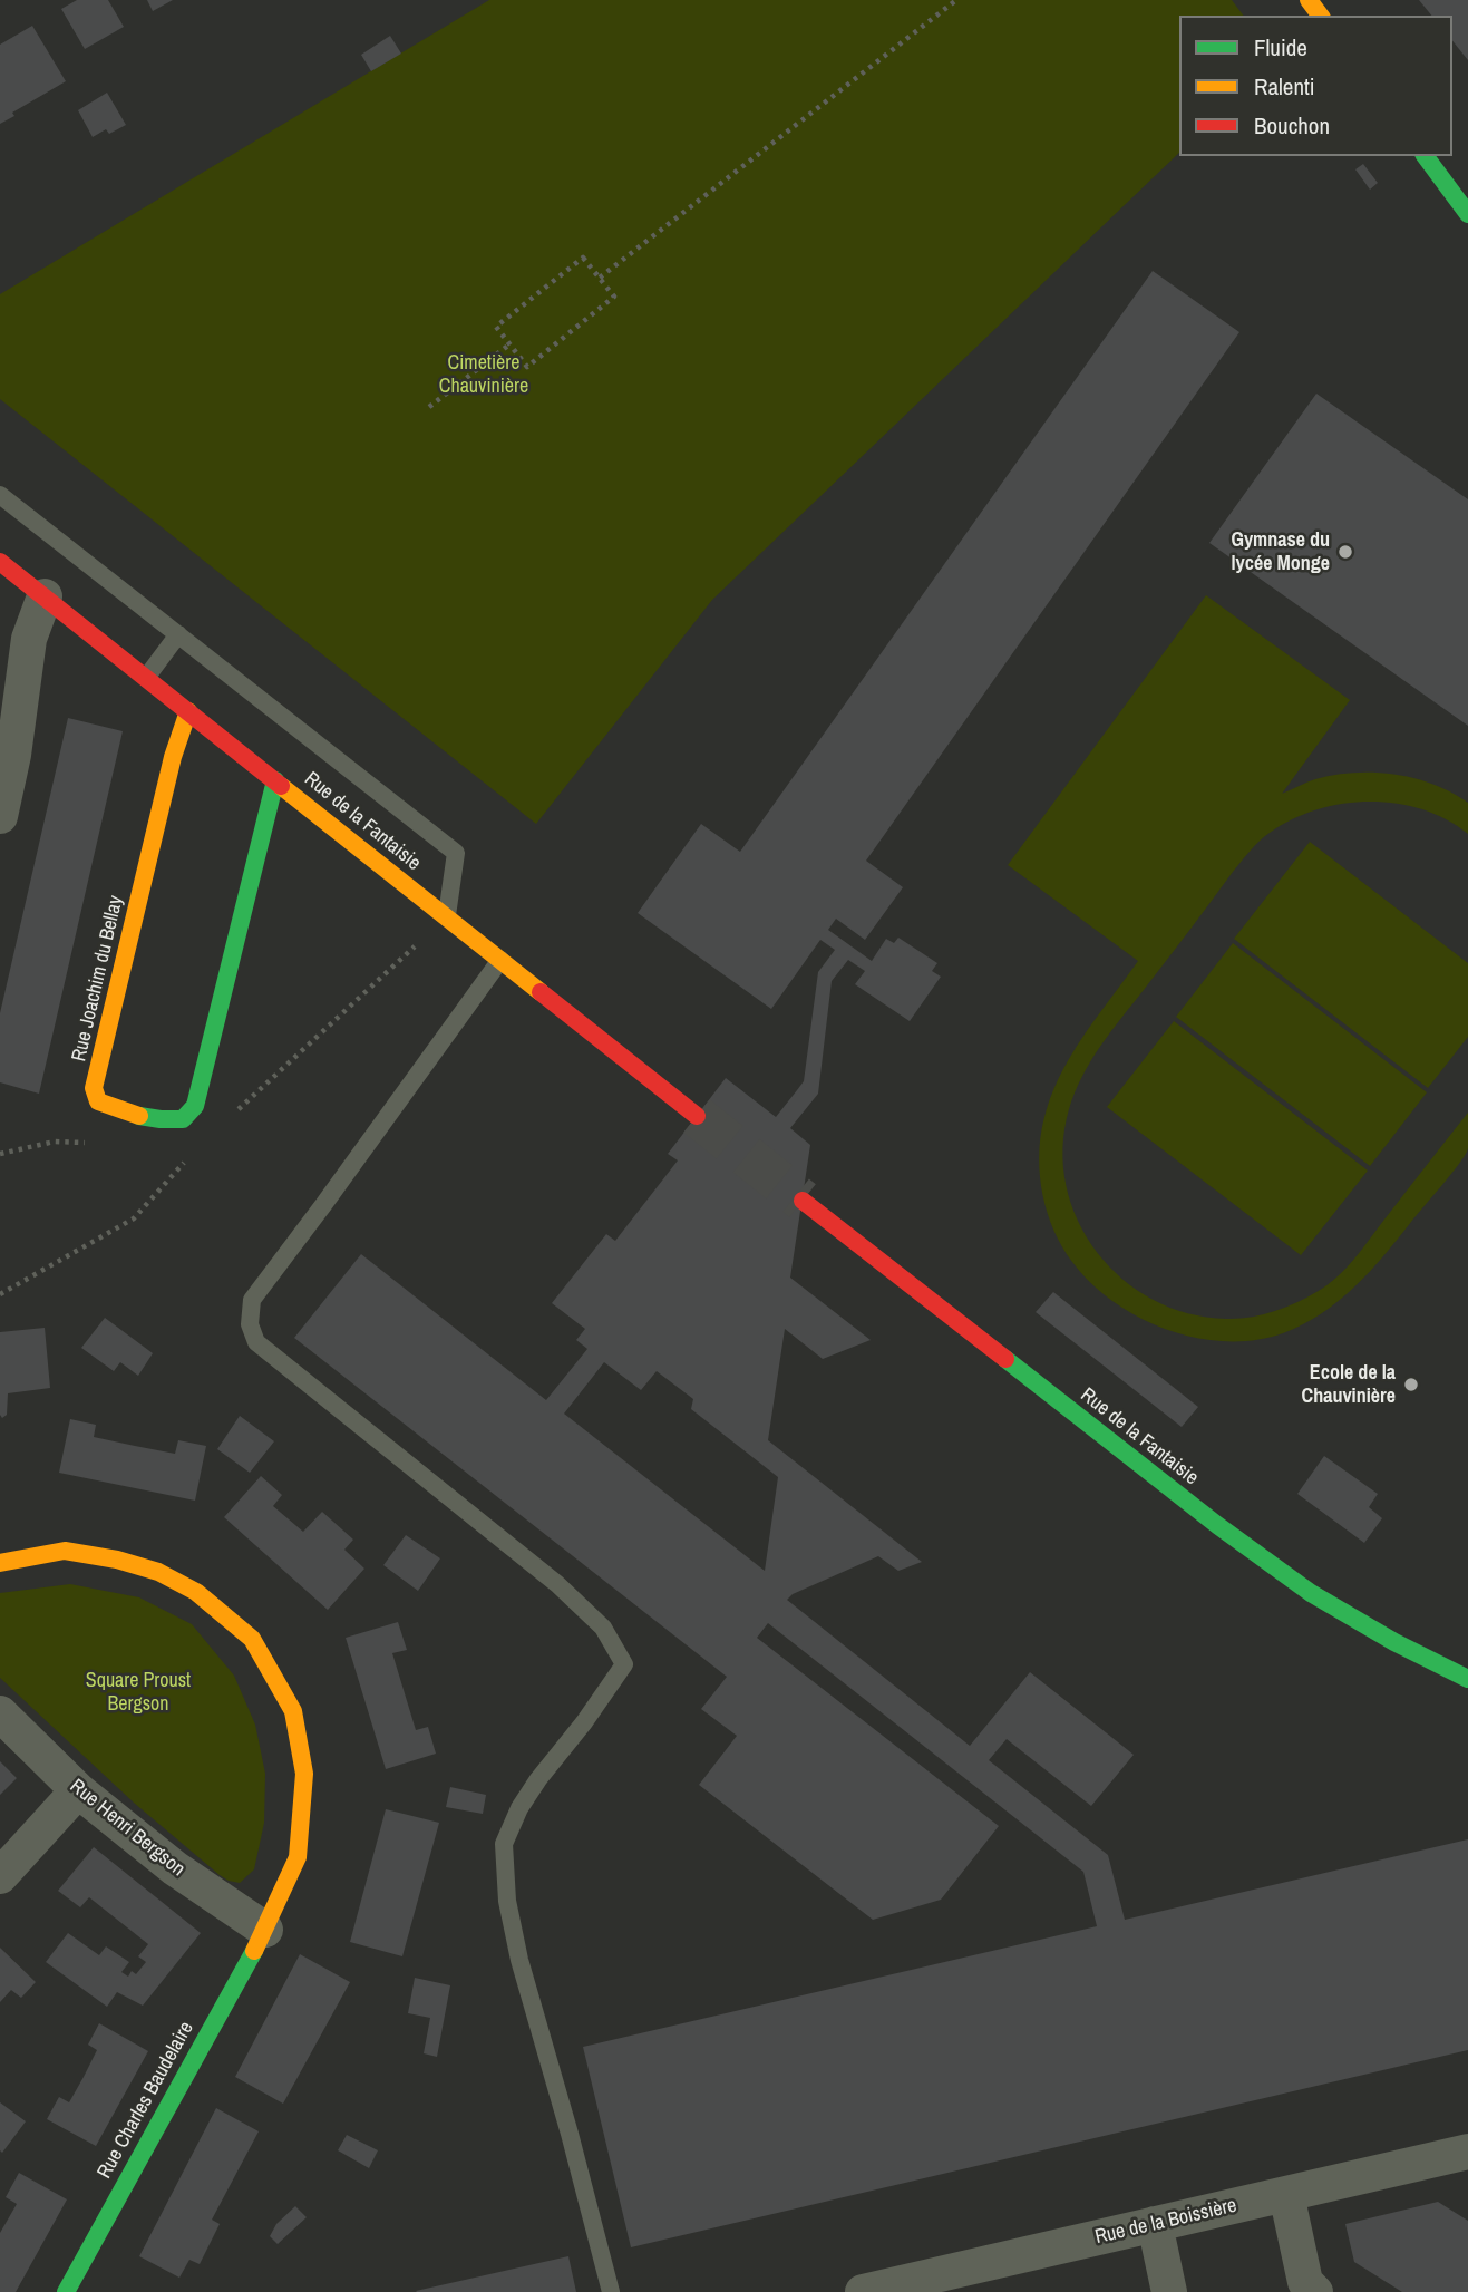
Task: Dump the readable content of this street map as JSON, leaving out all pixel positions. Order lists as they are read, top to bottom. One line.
{"streets":{"street":["Rue de la Fantaisie","Rue Joachim du Bellay","Rue Henri Bergson","Rue Charles Baudelaire","Rue de la Boissière"]},"crossings":[["Rue de la Fantaisie","Rue Joachim du Bellay"],["Rue Henri Bergson","Rue Charles Baudelaire"]],"parks":["Cimetière Chauvinière","Square Proust Bergson"],"places":["Gymnase du lycée Monge","Ecole de la Chauvinière"],"legend":["Fluide","Ralenti","Bouchon"]}
